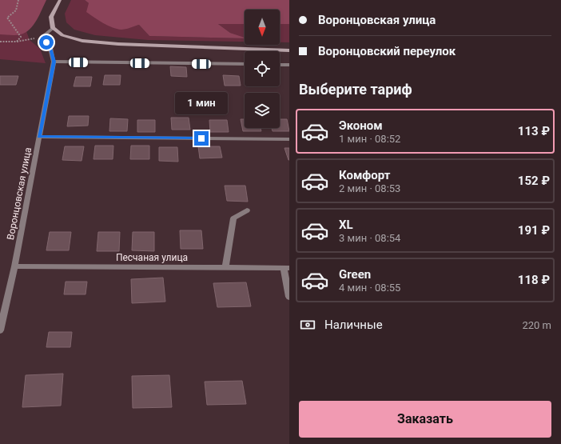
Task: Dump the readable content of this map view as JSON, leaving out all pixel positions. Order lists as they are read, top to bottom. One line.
{"streets":{"street":["Воронцовская улица","Песчаная улица"]},"crossings":[["Воронцовская улица","Песчаная улица"]],"north":"bottom","page":{"banner":["Воронцовская улица","Воронцовский переулок"],"heading":"Выберите тариф","bubble":"1 мин","list":[{"name":"Эконом","note":"1 мин · 08:52","value":"113 ₽"},{"name":"Комфорт","note":"2 мин · 08:53","value":"152 ₽"},{"name":"XL","note":"3 мин · 08:54","value":"191 ₽"},{"name":"Green","note":"4 мин · 08:55","value":"118 ₽"}],"pay":["Наличные","220 m"],"buttons":"Заказать"}}
